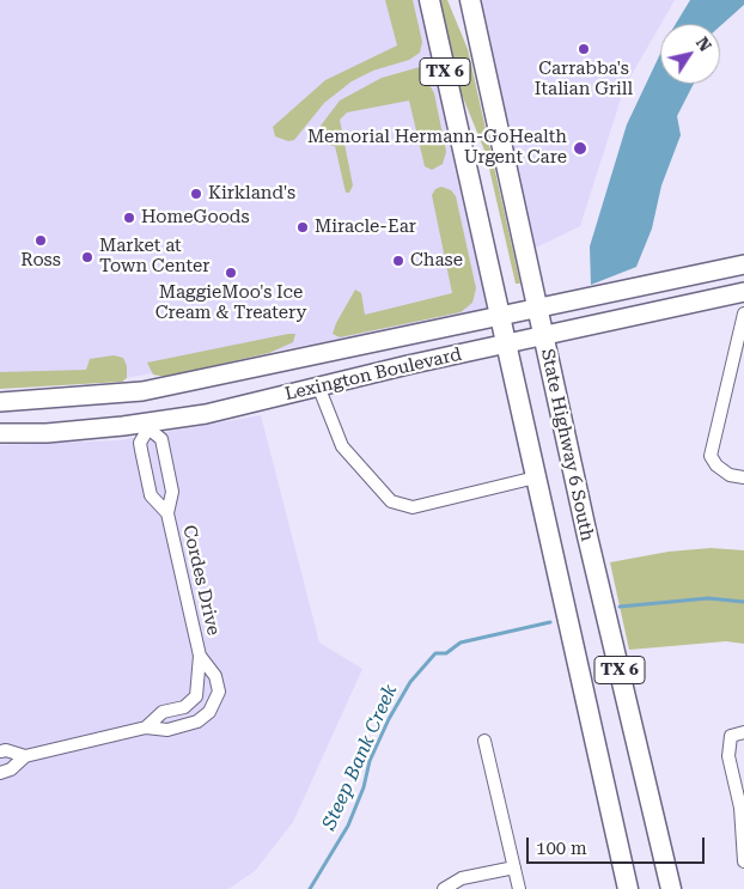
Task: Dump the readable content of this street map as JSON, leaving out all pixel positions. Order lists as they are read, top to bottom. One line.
{"streets":{"main road":["TX 6","Lexington Boulevard","State Highway 6 South"],"street":["Cordes Drive"]},"crossings":[["Lexington Boulevard","State Highway 6 South"],["Lexington Boulevard","Cordes Drive"]],"water":["Steep Bank Creek"],"places":["Carrabba's Italian Grill","Memorial Hermann-GoHealth Urgent Care","Kirkland's","HomeGoods","Miracle-Ear","Ross","Market at Town Center","Chase","MaggieMoo's Ice Cream & Treatery"],"scale_bar":"100 m","north":"top right"}
